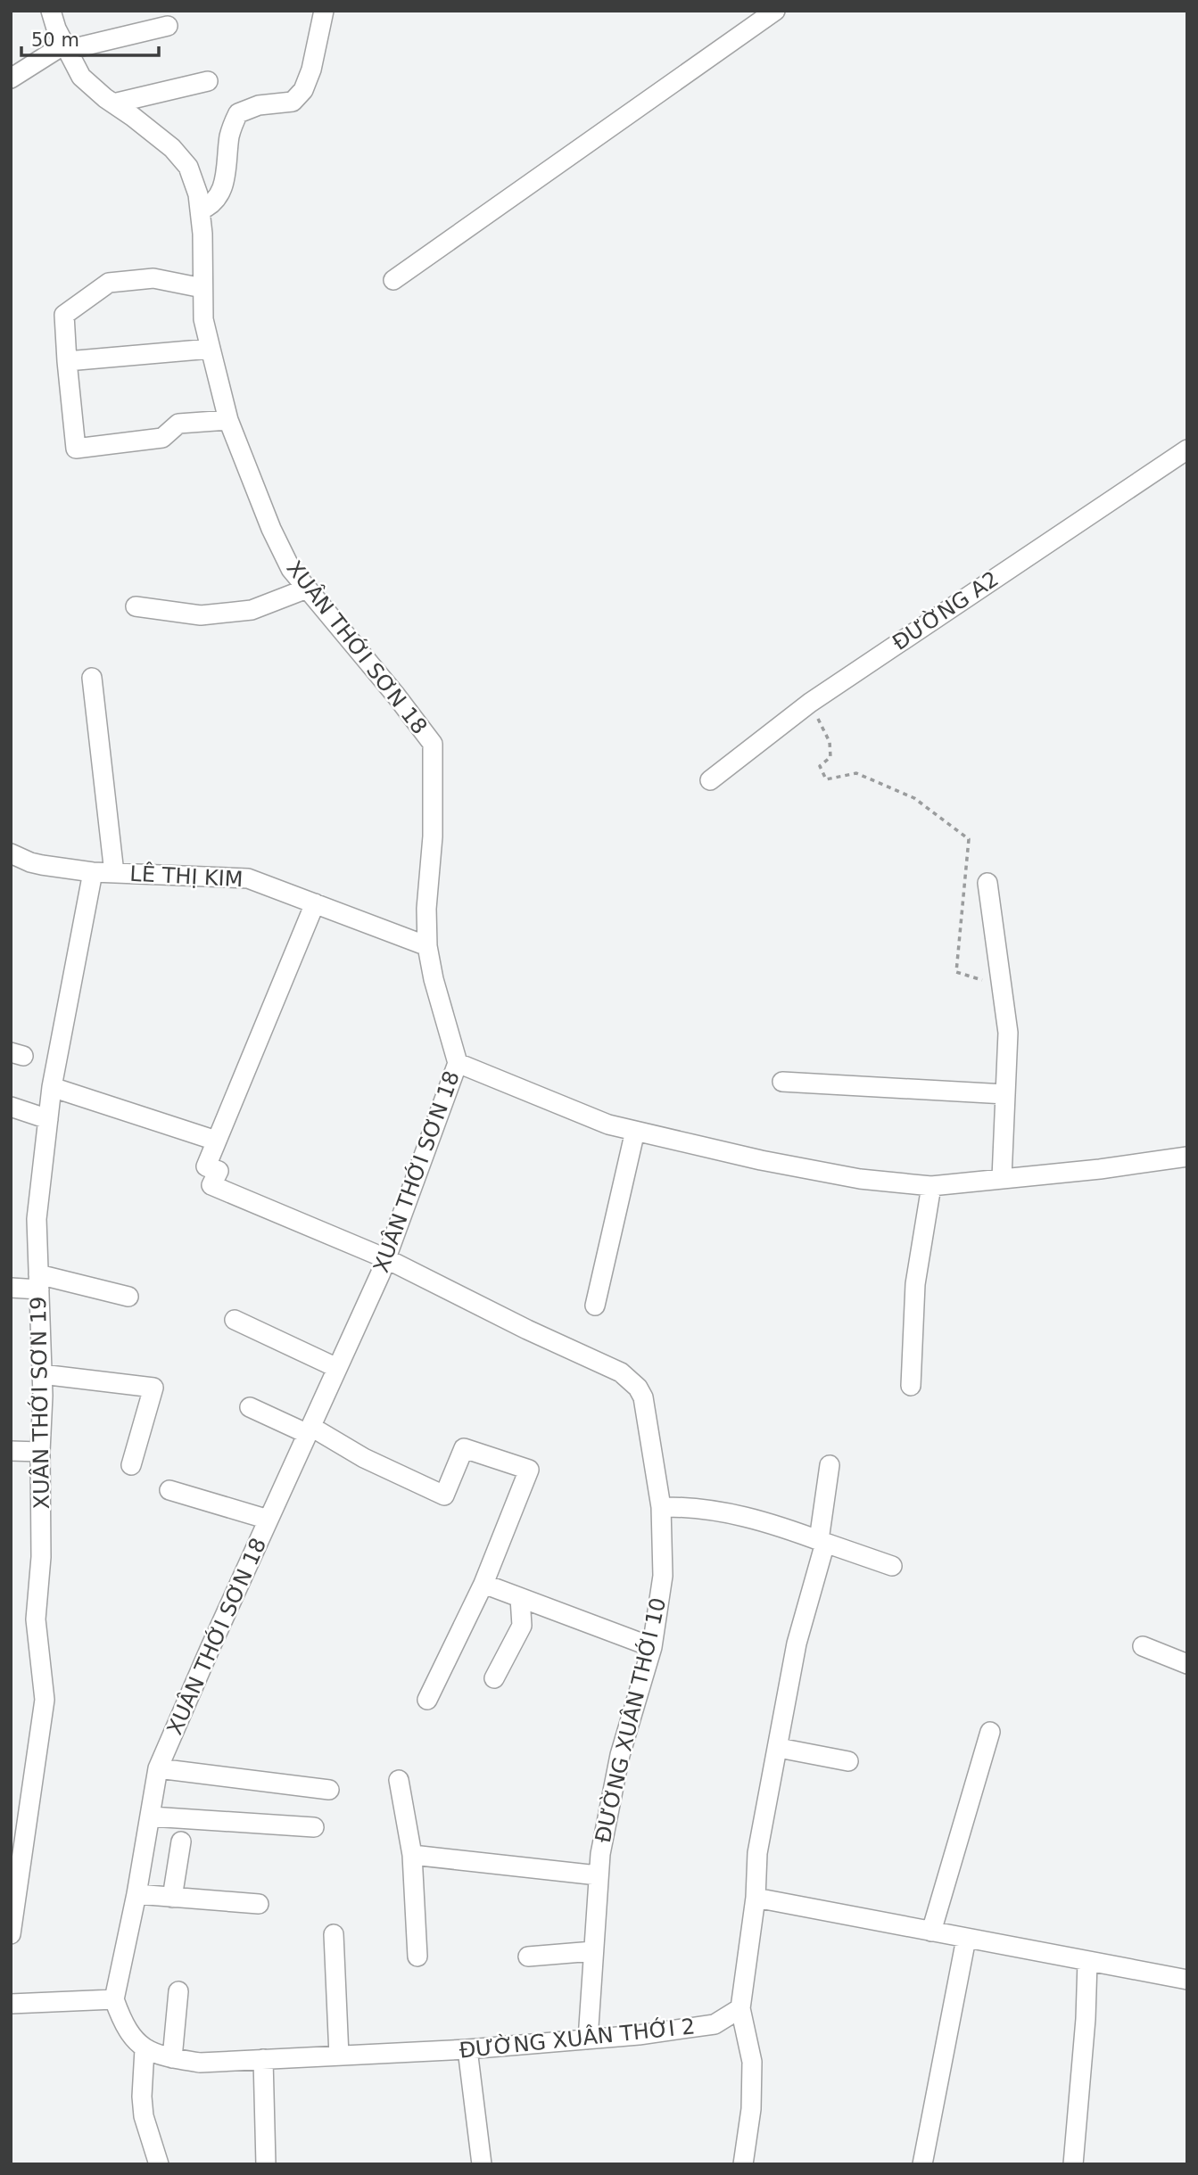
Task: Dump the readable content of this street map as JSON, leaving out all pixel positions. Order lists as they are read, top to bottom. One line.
{"streets":{"street":["ĐƯỜNG A2","XUÂN THỚI SƠN 18","LÊ THỊ KIM","XUÂN THỚI SƠN 19","ĐƯỜNG XUÂN THỚI 10","ĐƯỜNG XUÂN THỚI 2"]},"crossings":[["XUÂN THỚI SƠN 18","LÊ THỊ KIM"],["XUÂN THỚI SƠN 18","ĐƯỜNG XUÂN THỚI 10"],["LÊ THỊ KIM","XUÂN THỚI SƠN 19"],["ĐƯỜNG XUÂN THỚI 10","ĐƯỜNG XUÂN THỚI 2"]],"scale_bar":"50 m"}
